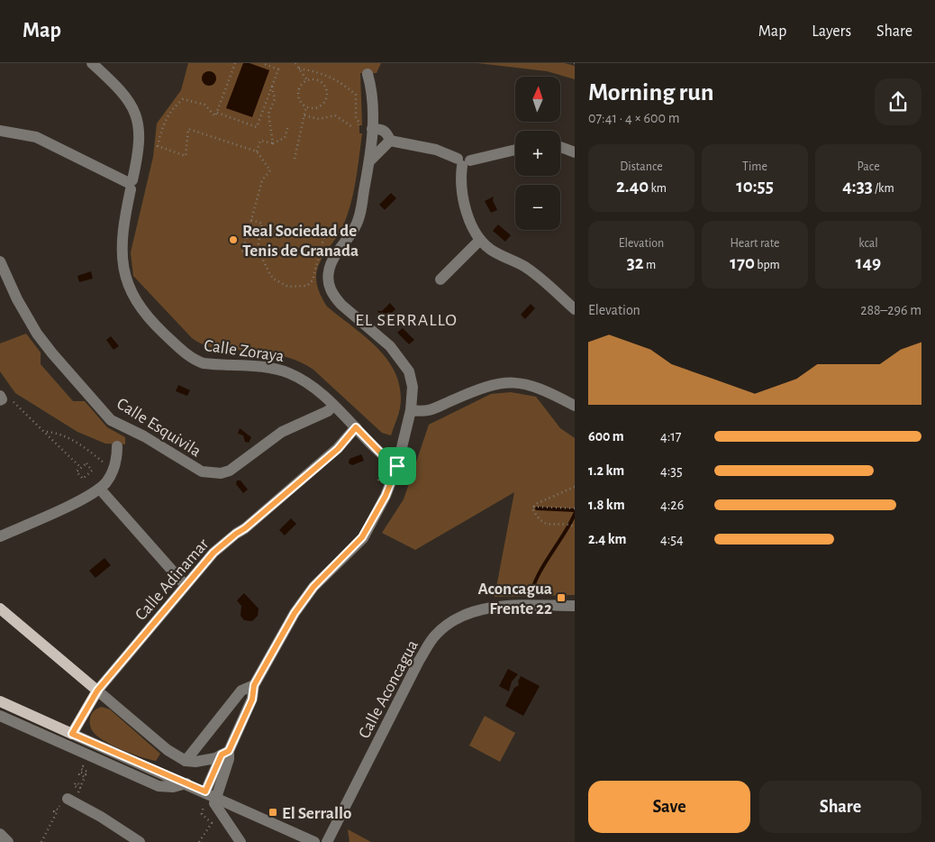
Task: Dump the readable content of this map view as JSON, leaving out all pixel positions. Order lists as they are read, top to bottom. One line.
{"streets":{"main road":["Calle Adinamar"],"street":["Calle Zoraya","Calle Esquivila","Calle Aconcagua"]},"crossings":[["Calle Zoraya","Calle Esquivila"],["Calle Zoraya","Calle Adinamar"]],"districts":["EL SERRALLO"],"places":{"other":["Real Sociedad de Tenis de Granada"],"transit":["Aconcagua Frente 22","El Serrallo"]},"north":"top","page":{"header":"Map","nav":["Map","Layers","Share"],"heading":["Morning run","07:41 · 4 × 600 m"],"map_buttons":["+","−"],"stats":[["Distance","2.40 km"],["Time","10:55"],["Pace","4:33 /km"],["Elevation","32 m"],["Heart rate","170 bpm"],["kcal","149"]],"chart":["Elevation","288–296 m"],"list":[{"name":"600 m","note":"4:17"},{"name":"1.2 km","note":"4:35"},{"name":"1.8 km","note":"4:26"},{"name":"2.4 km","note":"4:54"}],"buttons":["Save","Share"]}}
